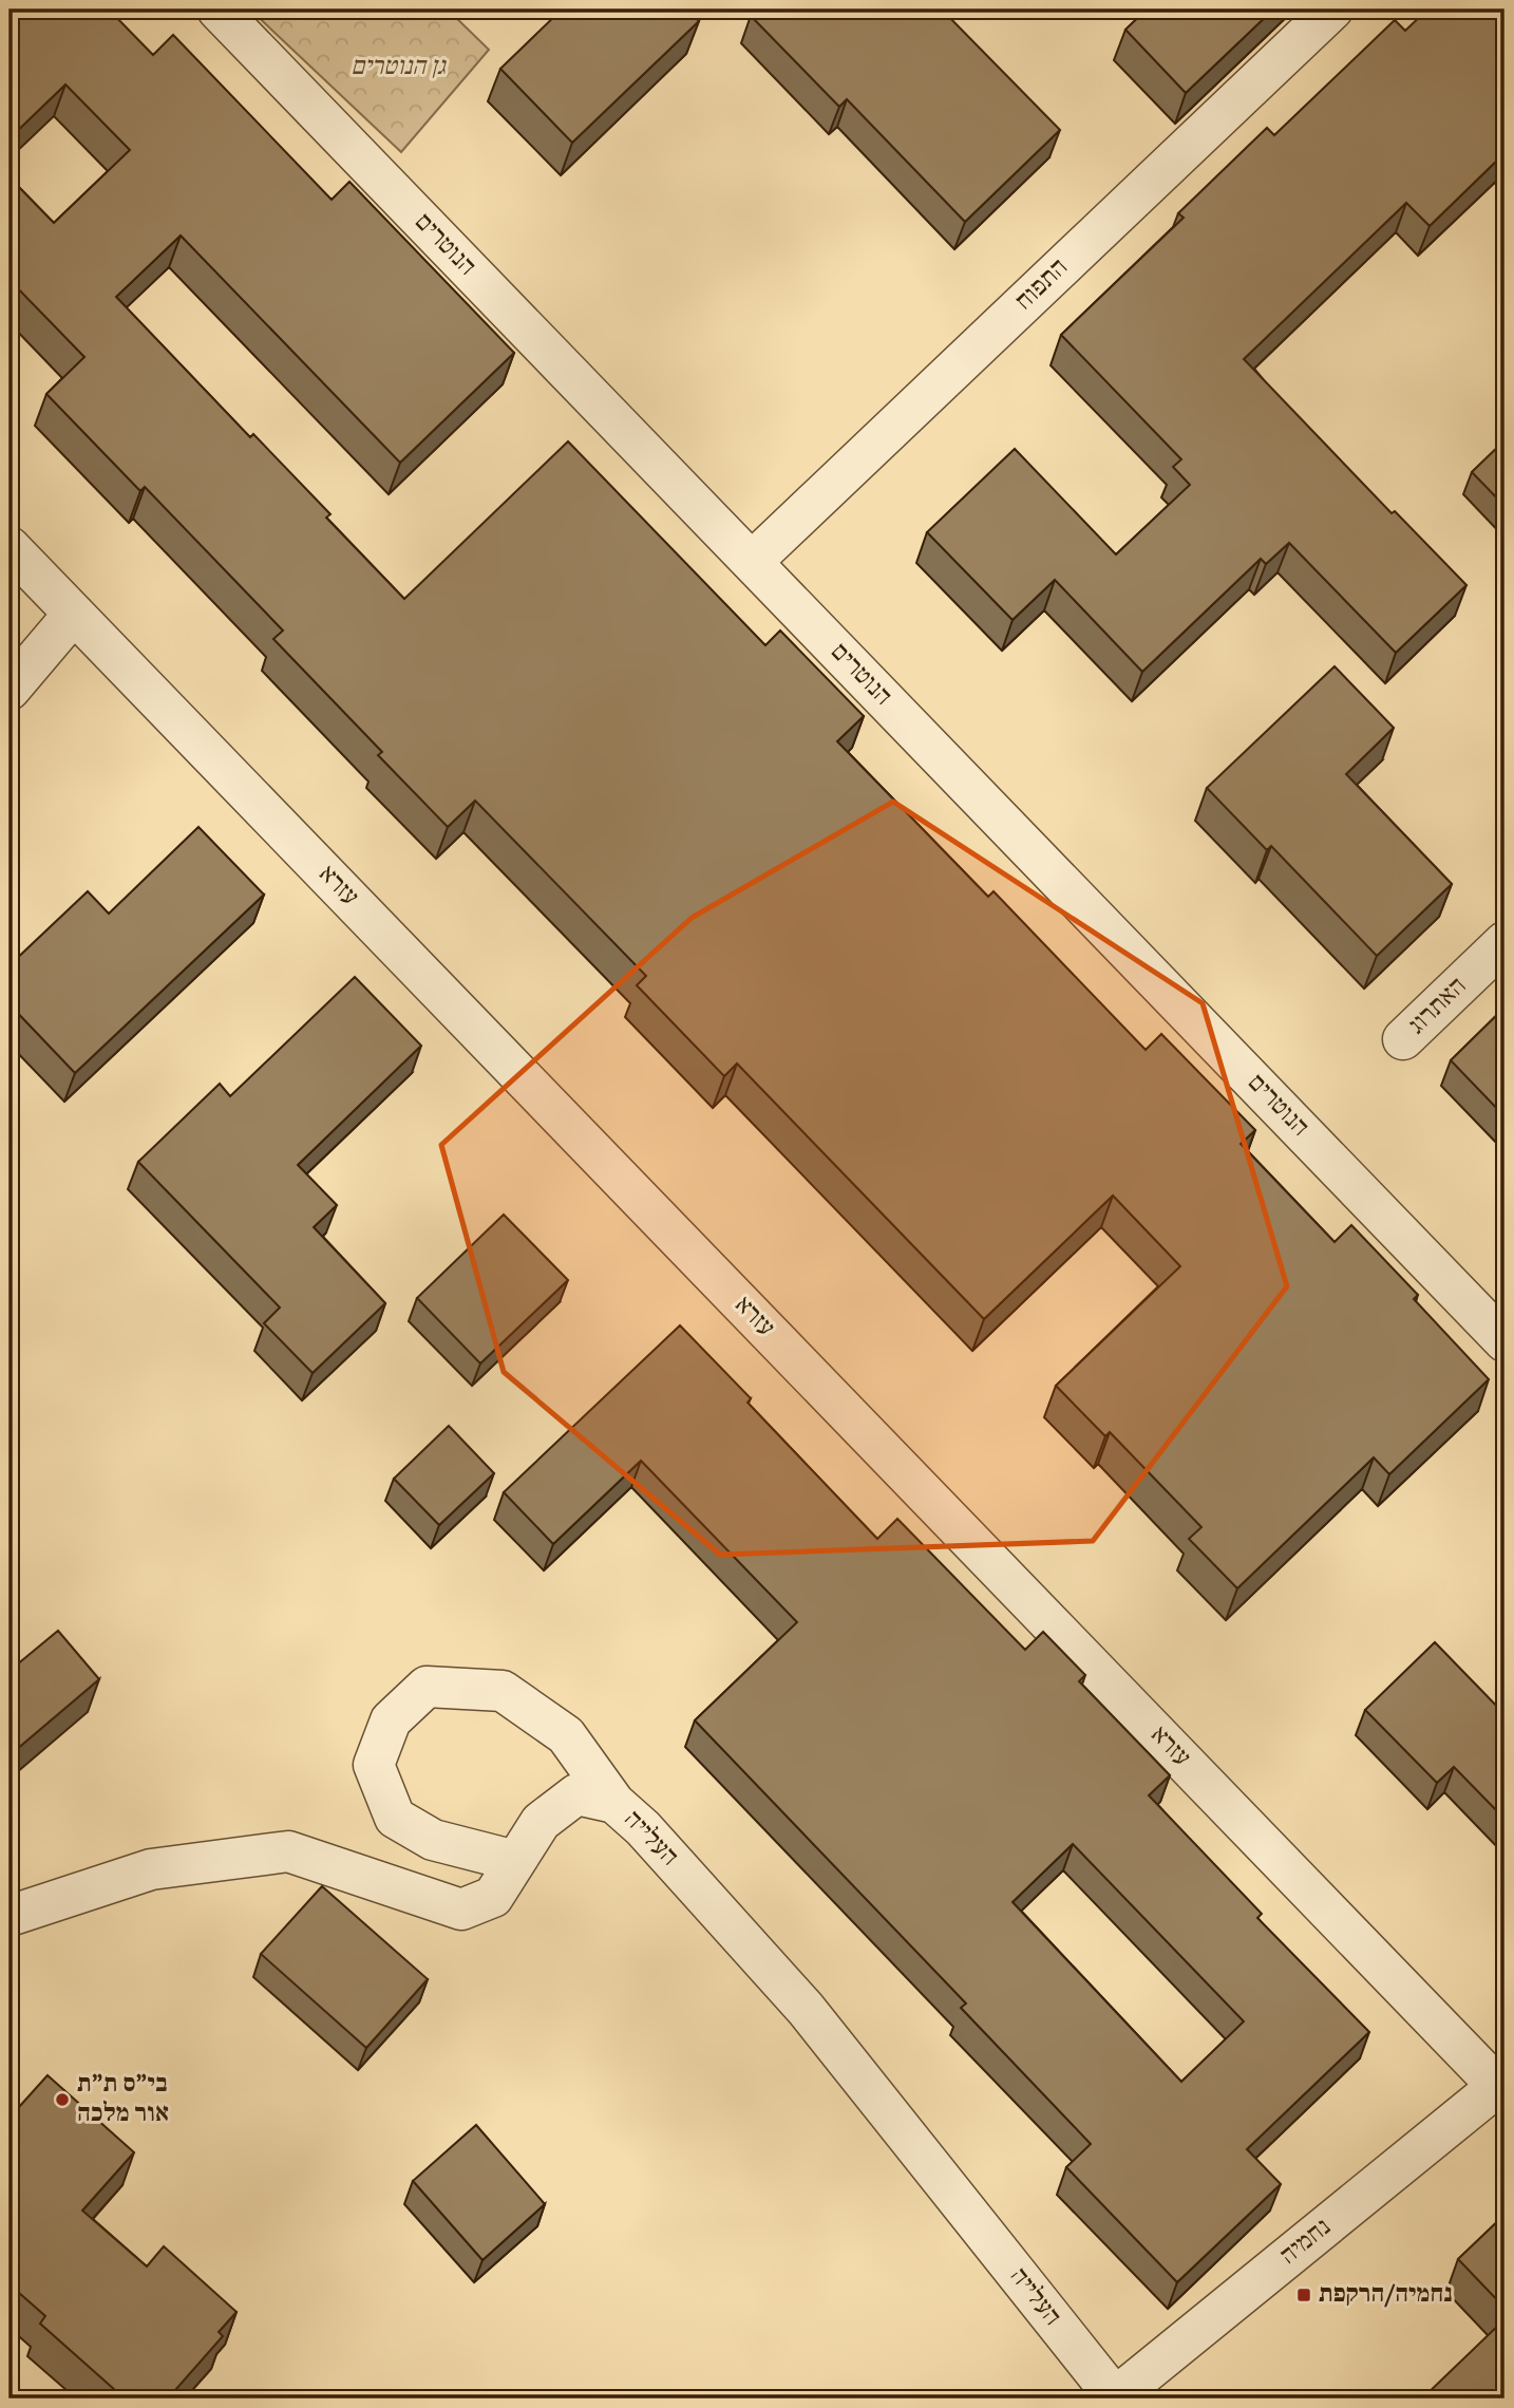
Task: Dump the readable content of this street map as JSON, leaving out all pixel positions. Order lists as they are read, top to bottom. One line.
{"streets":{"street":["הנוטרים","התפוח","עזרא","האתרוג","העלייה","נחמיה"]},"crossings":[["הנוטרים","התפוח"],["עזרא","נחמיה"],["העלייה","נחמיה"]],"parks":["גן הנוטרים"],"places":{"other":["בי\"ס ת\"ת אור מלכה"],"transit":["נחמיה/הרקפת"]}}
